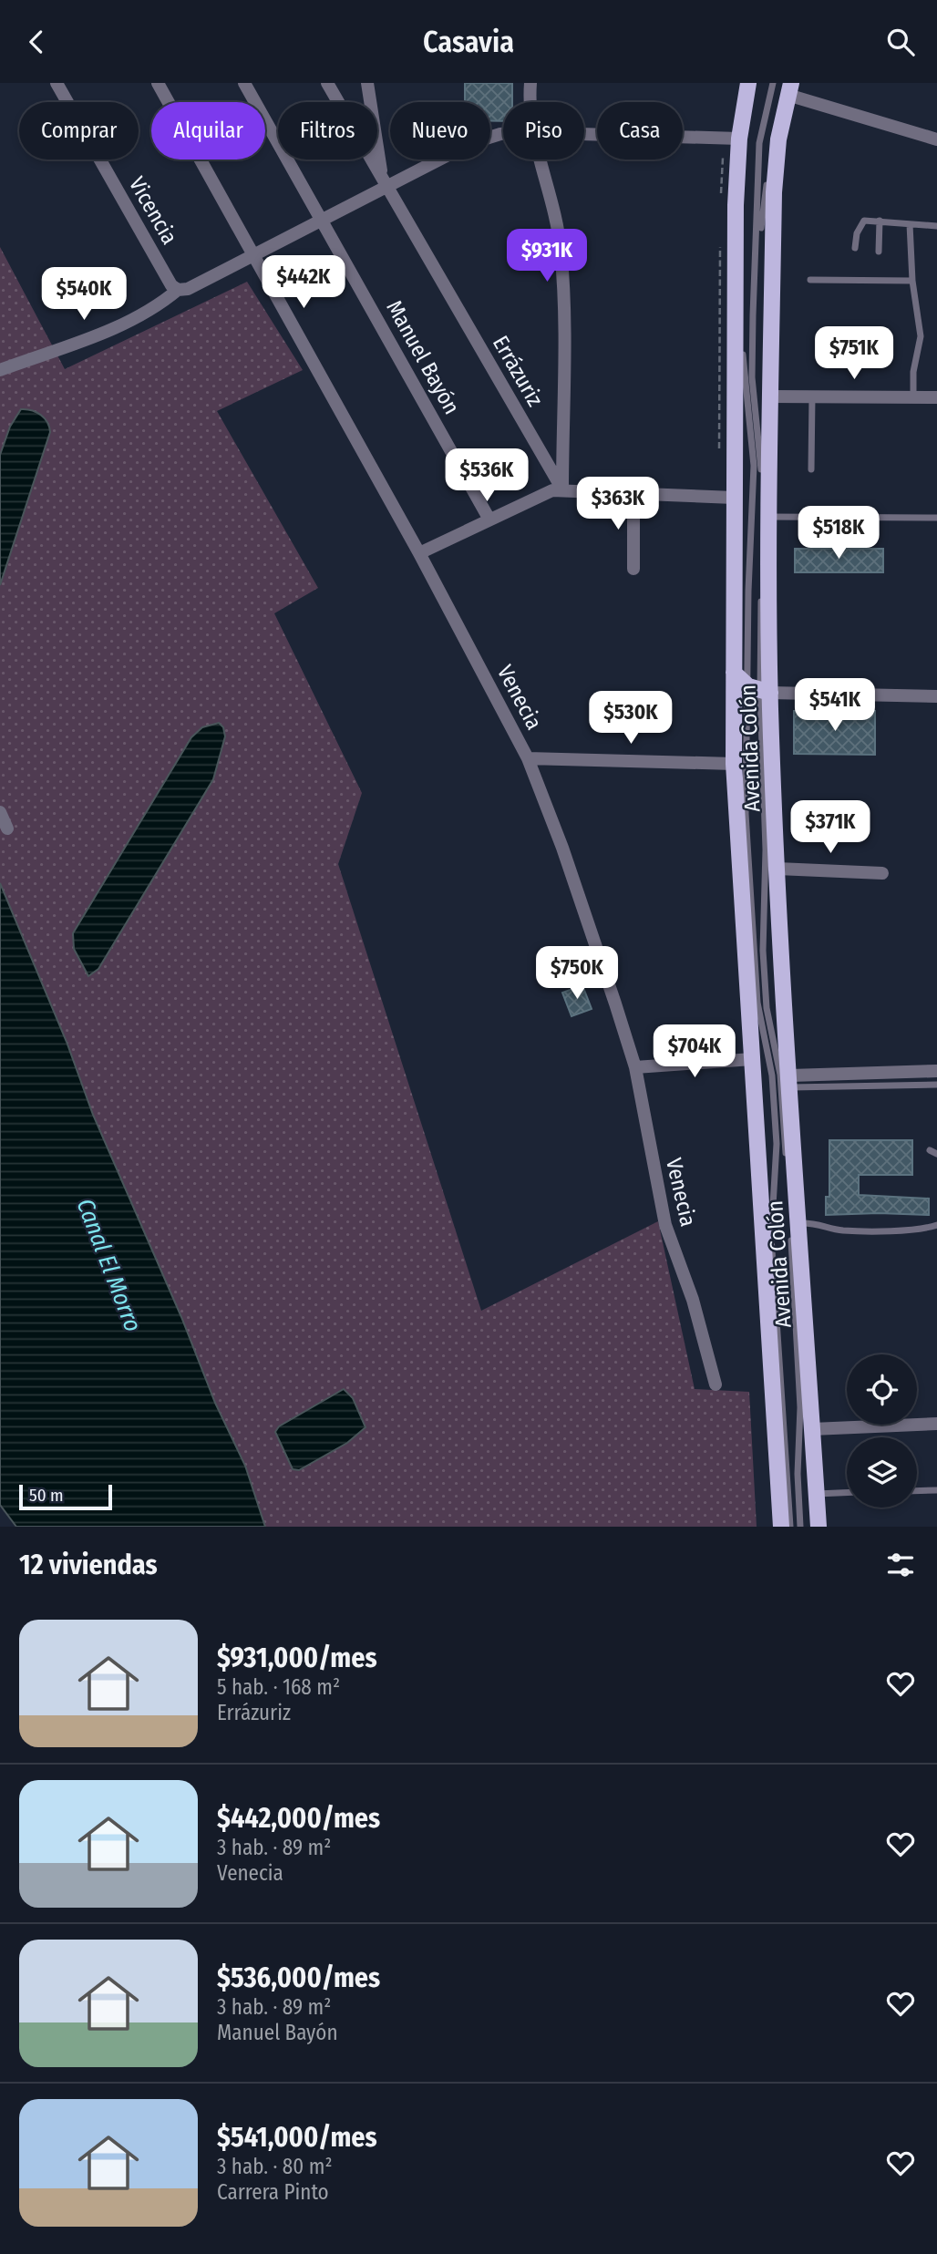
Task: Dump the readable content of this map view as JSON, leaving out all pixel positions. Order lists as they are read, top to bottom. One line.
{"streets":{"main road":["Avenida Colón"],"street":["Vicencia","Manuel Bayón","Errázuriz","Venecia"]},"water":["Canal El Morro"],"scale_bar":"50 m","page":{"header":"Casavia","chip":["Comprar","Alquilar","Filtros","Nuevo","Piso","Casa"],"price":["$931K","$442K","$540K","$751K","$536K","$363K","$518K","$541K","$530K","$371K","$750K","$704K"],"scale":"50 m","heading":"12 viviendas","list":[{"name":"$931,000/mes","note":"5 hab. · 168 m² · Errázuriz"},{"name":"$442,000/mes","note":"3 hab. · 89 m² · Venecia"},{"name":"$536,000/mes","note":"3 hab. · 89 m² · Manuel Bayón"},{"name":"$541,000/mes","note":"3 hab. · 80 m² · Carrera Pinto"}]}}
